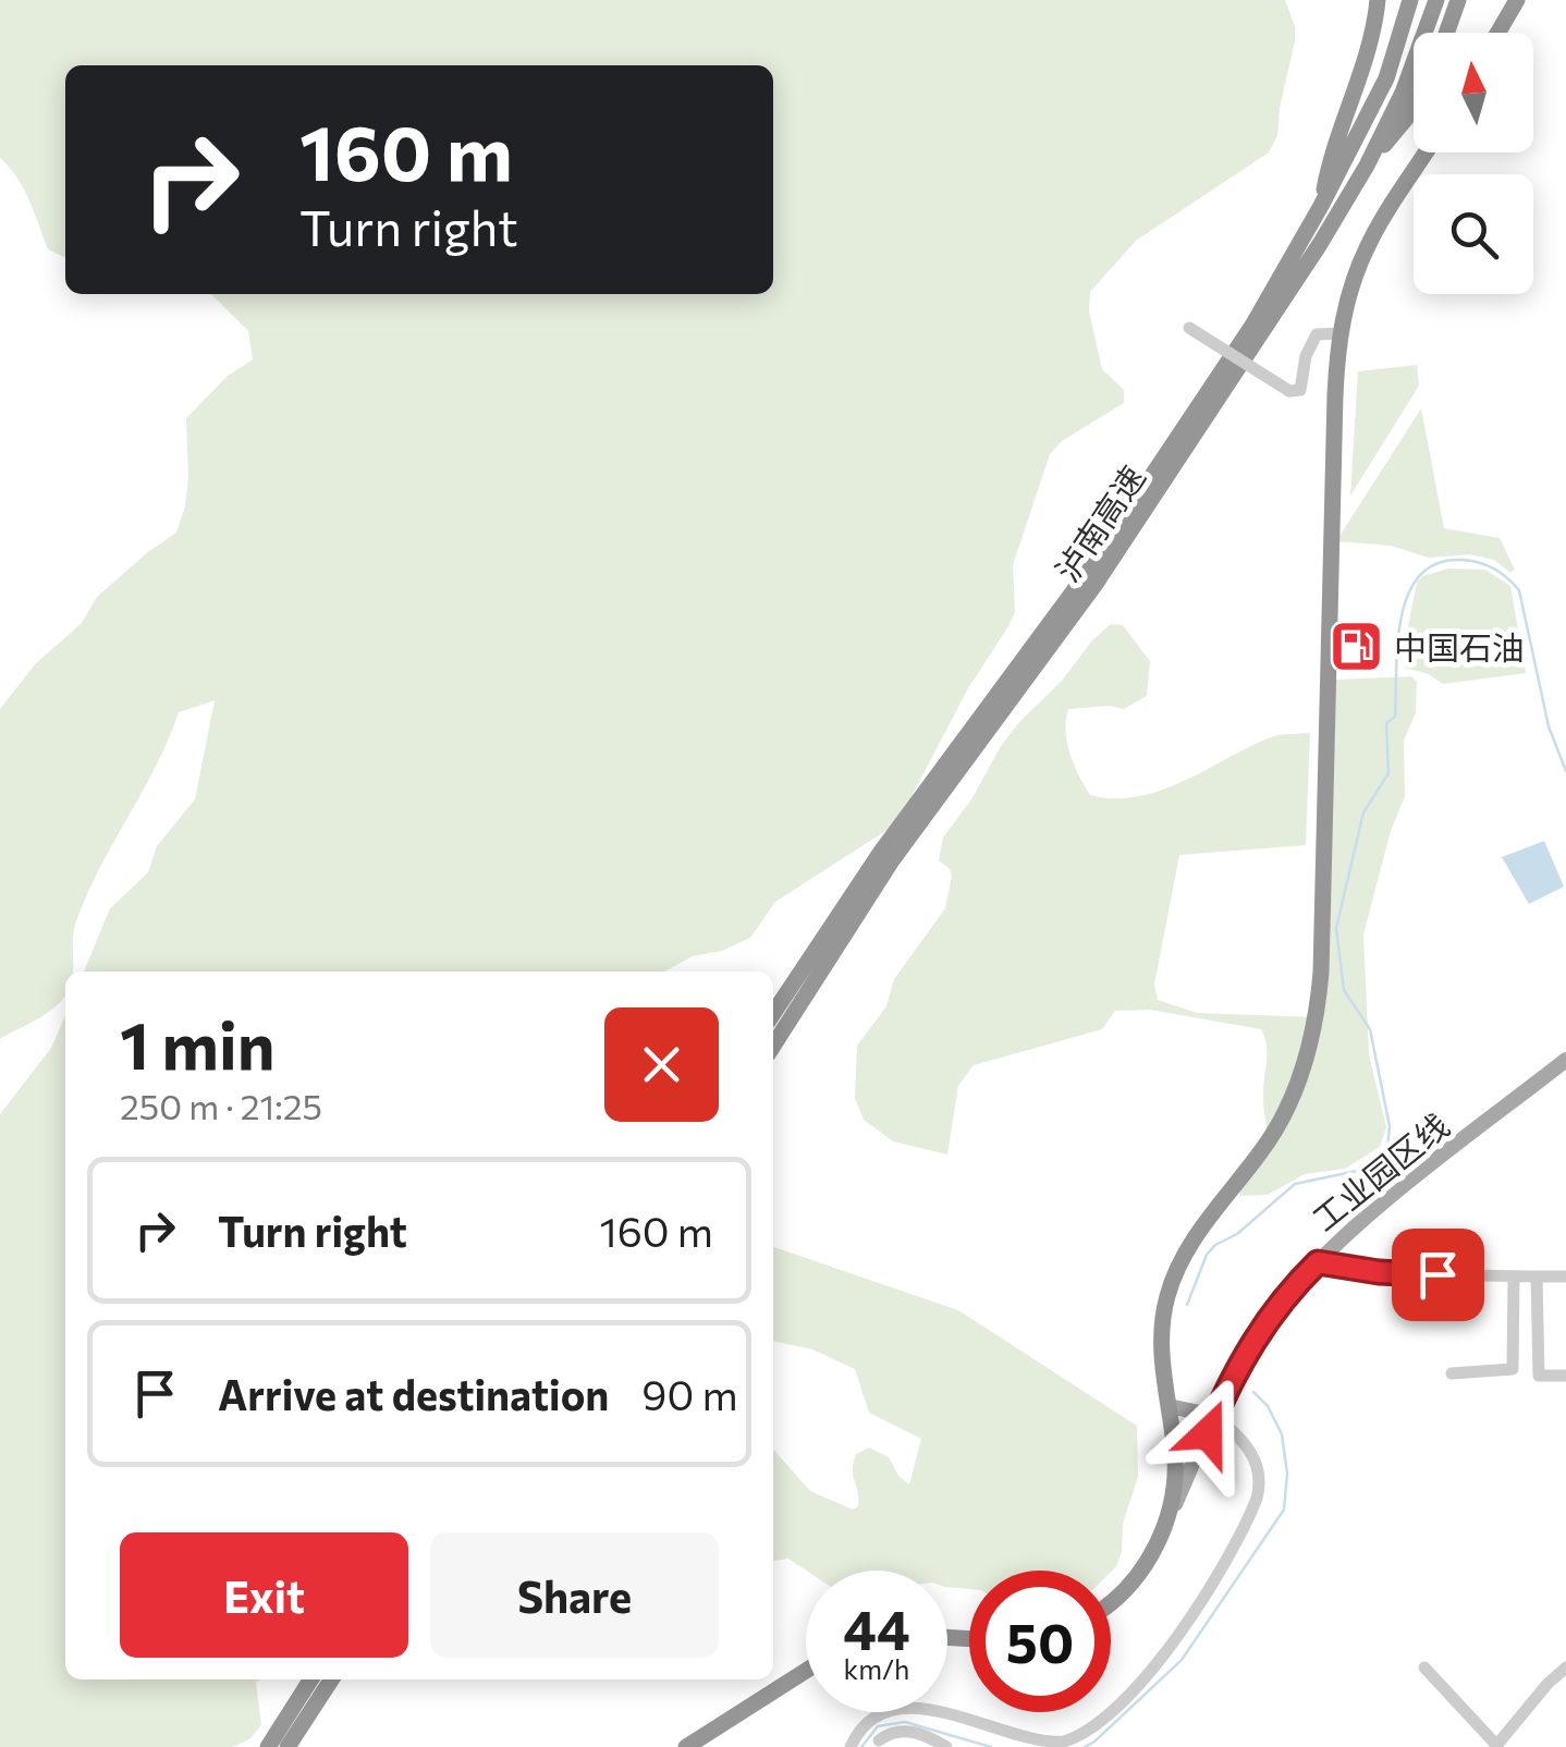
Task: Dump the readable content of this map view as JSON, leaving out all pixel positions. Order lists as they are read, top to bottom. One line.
{"streets":{"highway":["泸南高速"],"main road":["工业园区线"]},"places":{"fuel station":["中国石油"]},"north":"top","page":{"turn":["160 m","Turn right"],"heading":["1 min","250 m · 21:25"],"list":[{"name":"Turn right","value":"160 m"},{"name":"Arrive at destination","value":"90 m"}],"buttons":["Exit","Share"],"speed":"44 km/h","limit":"50"}}
